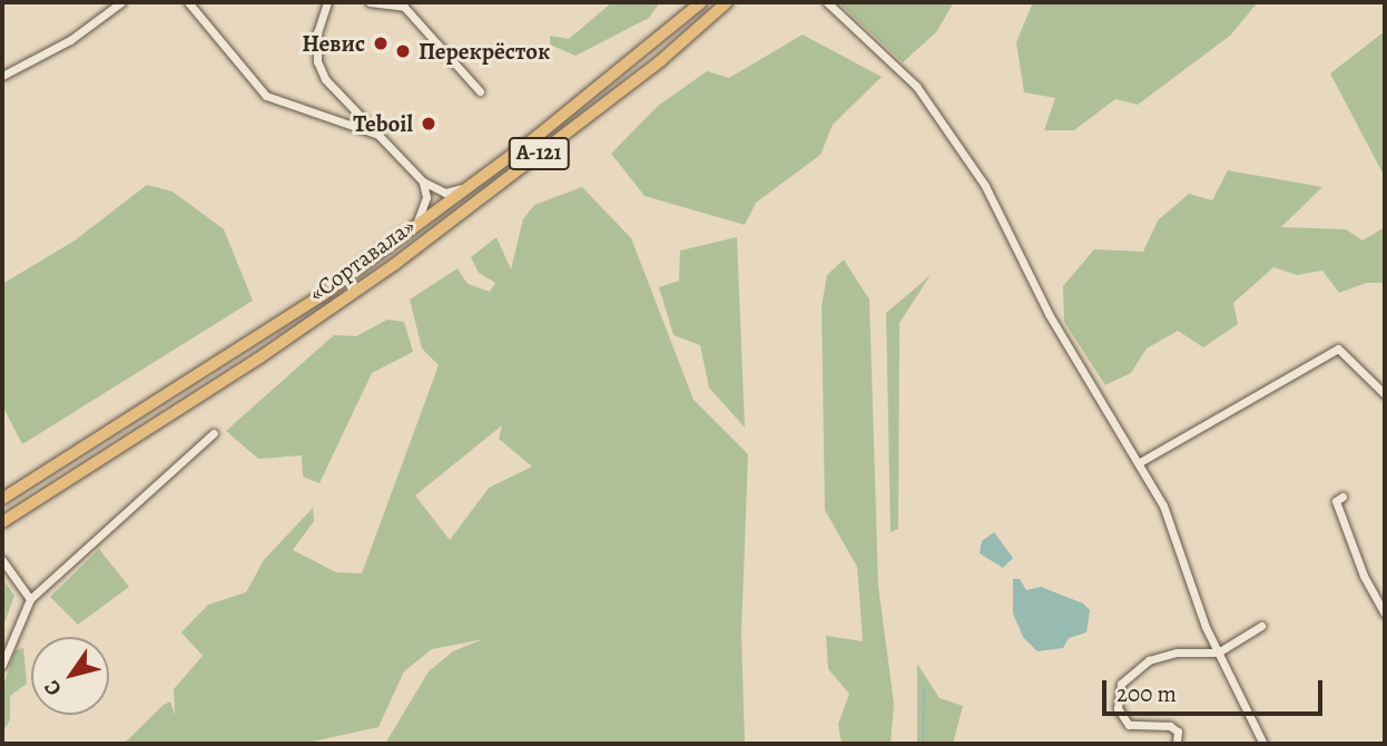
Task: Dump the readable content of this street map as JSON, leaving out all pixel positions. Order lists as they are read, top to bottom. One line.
{"streets":{"highway":["А-121","«Сортавала»"]},"places":["Невис","Перекрёсток","Teboil"],"scale_bar":"200 m","north":"bottom left"}
